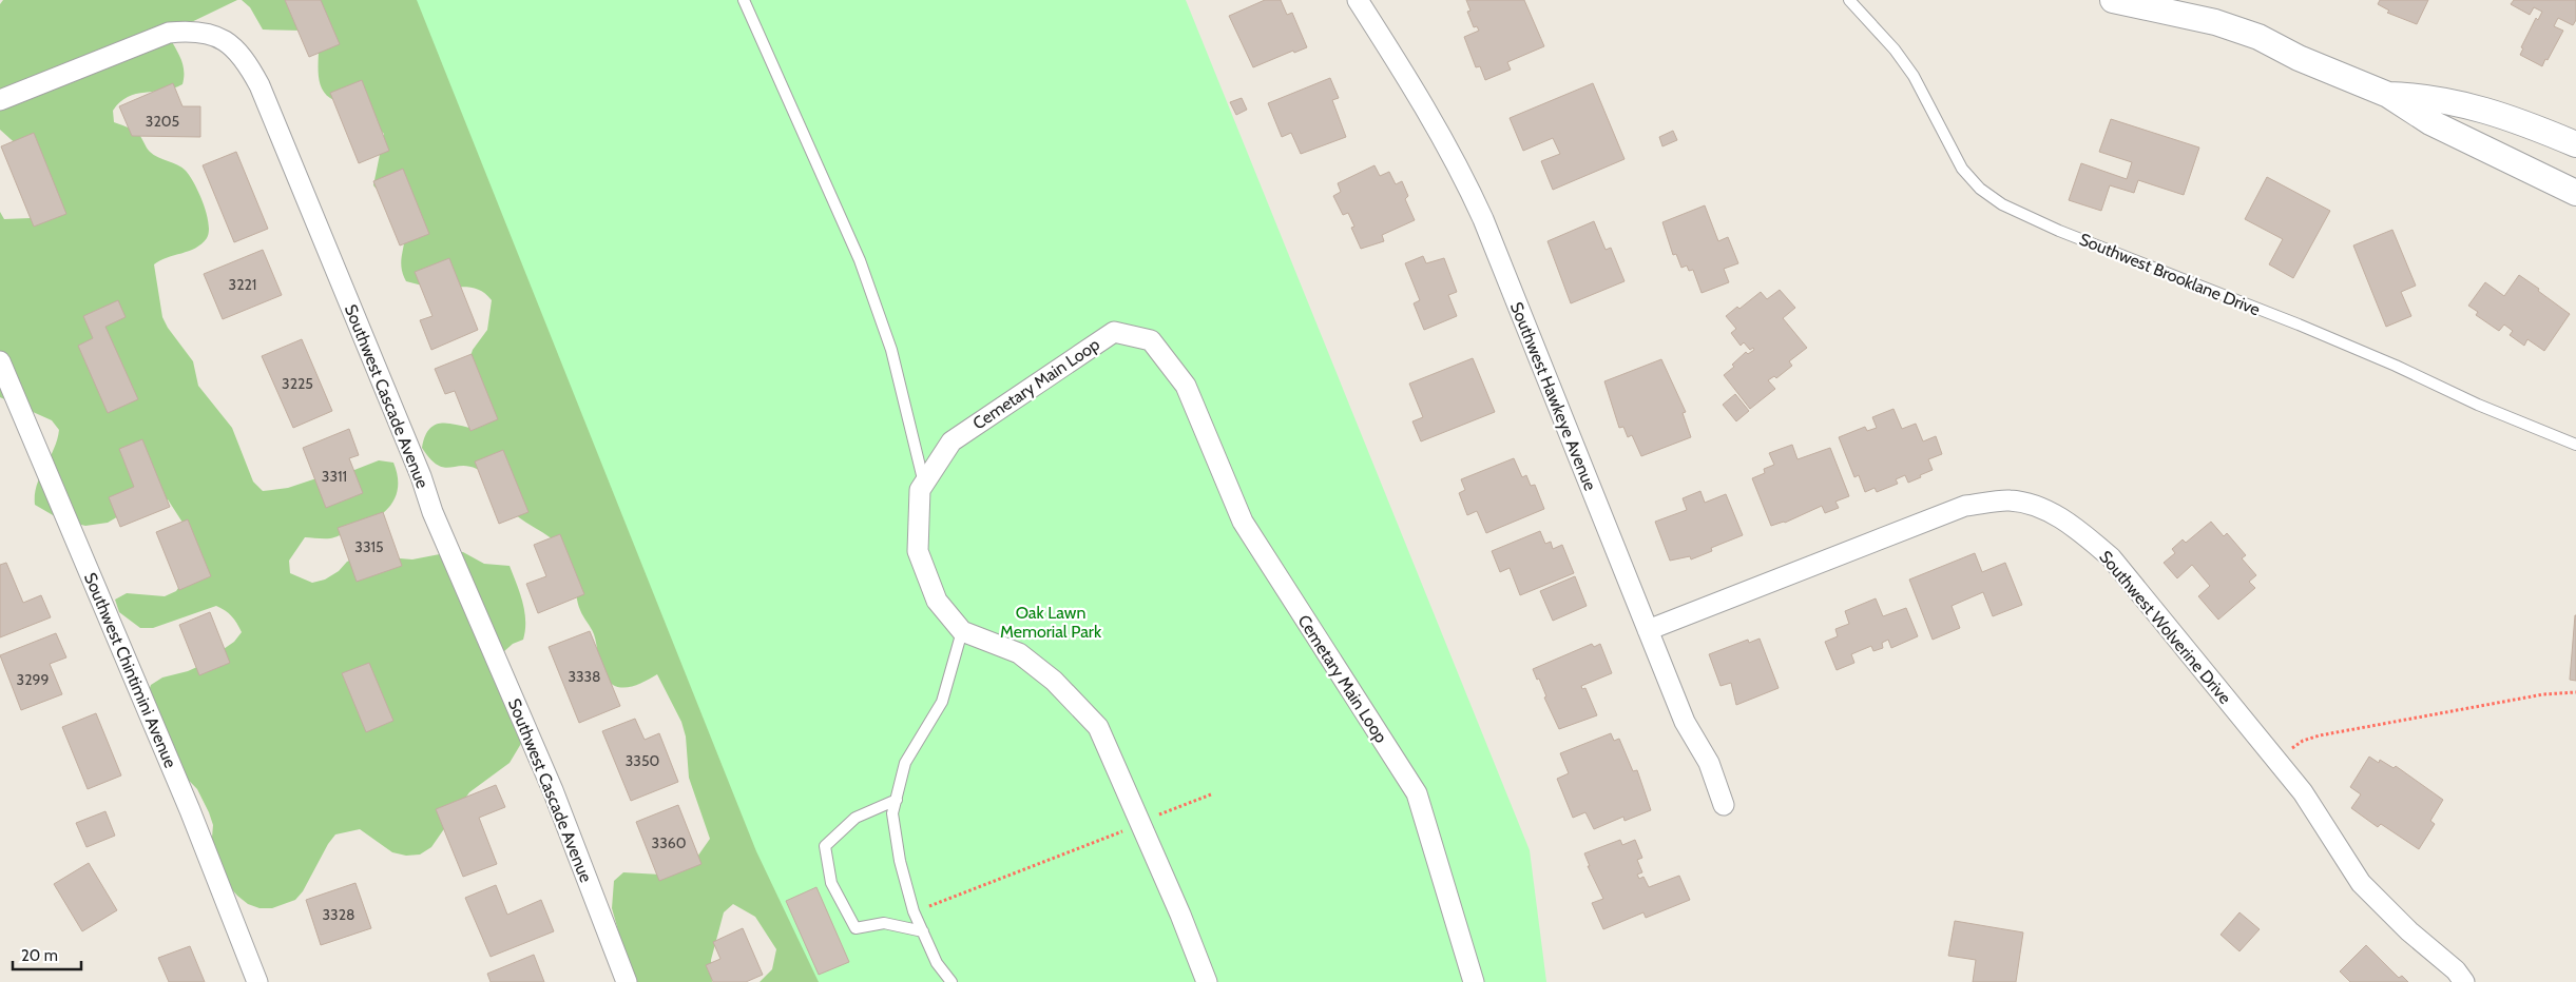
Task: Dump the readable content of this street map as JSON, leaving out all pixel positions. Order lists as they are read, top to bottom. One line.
{"streets":{"street":["Cemetary Main Loop","Southwest Cascade Avenue","Southwest Hawkeye Avenue","Southwest Wolverine Drive","Southwest Chintimini Avenue"],"lane":["Southwest Brooklane Drive"]},"crossings":[["Southwest Hawkeye Avenue","Southwest Wolverine Drive"]],"parks":["Oak Lawn Memorial Park"],"house_numbers":["3205","3221","3225","3311","3315","3338","3299","3350","3360","3328"],"scale_bar":"20 m"}
